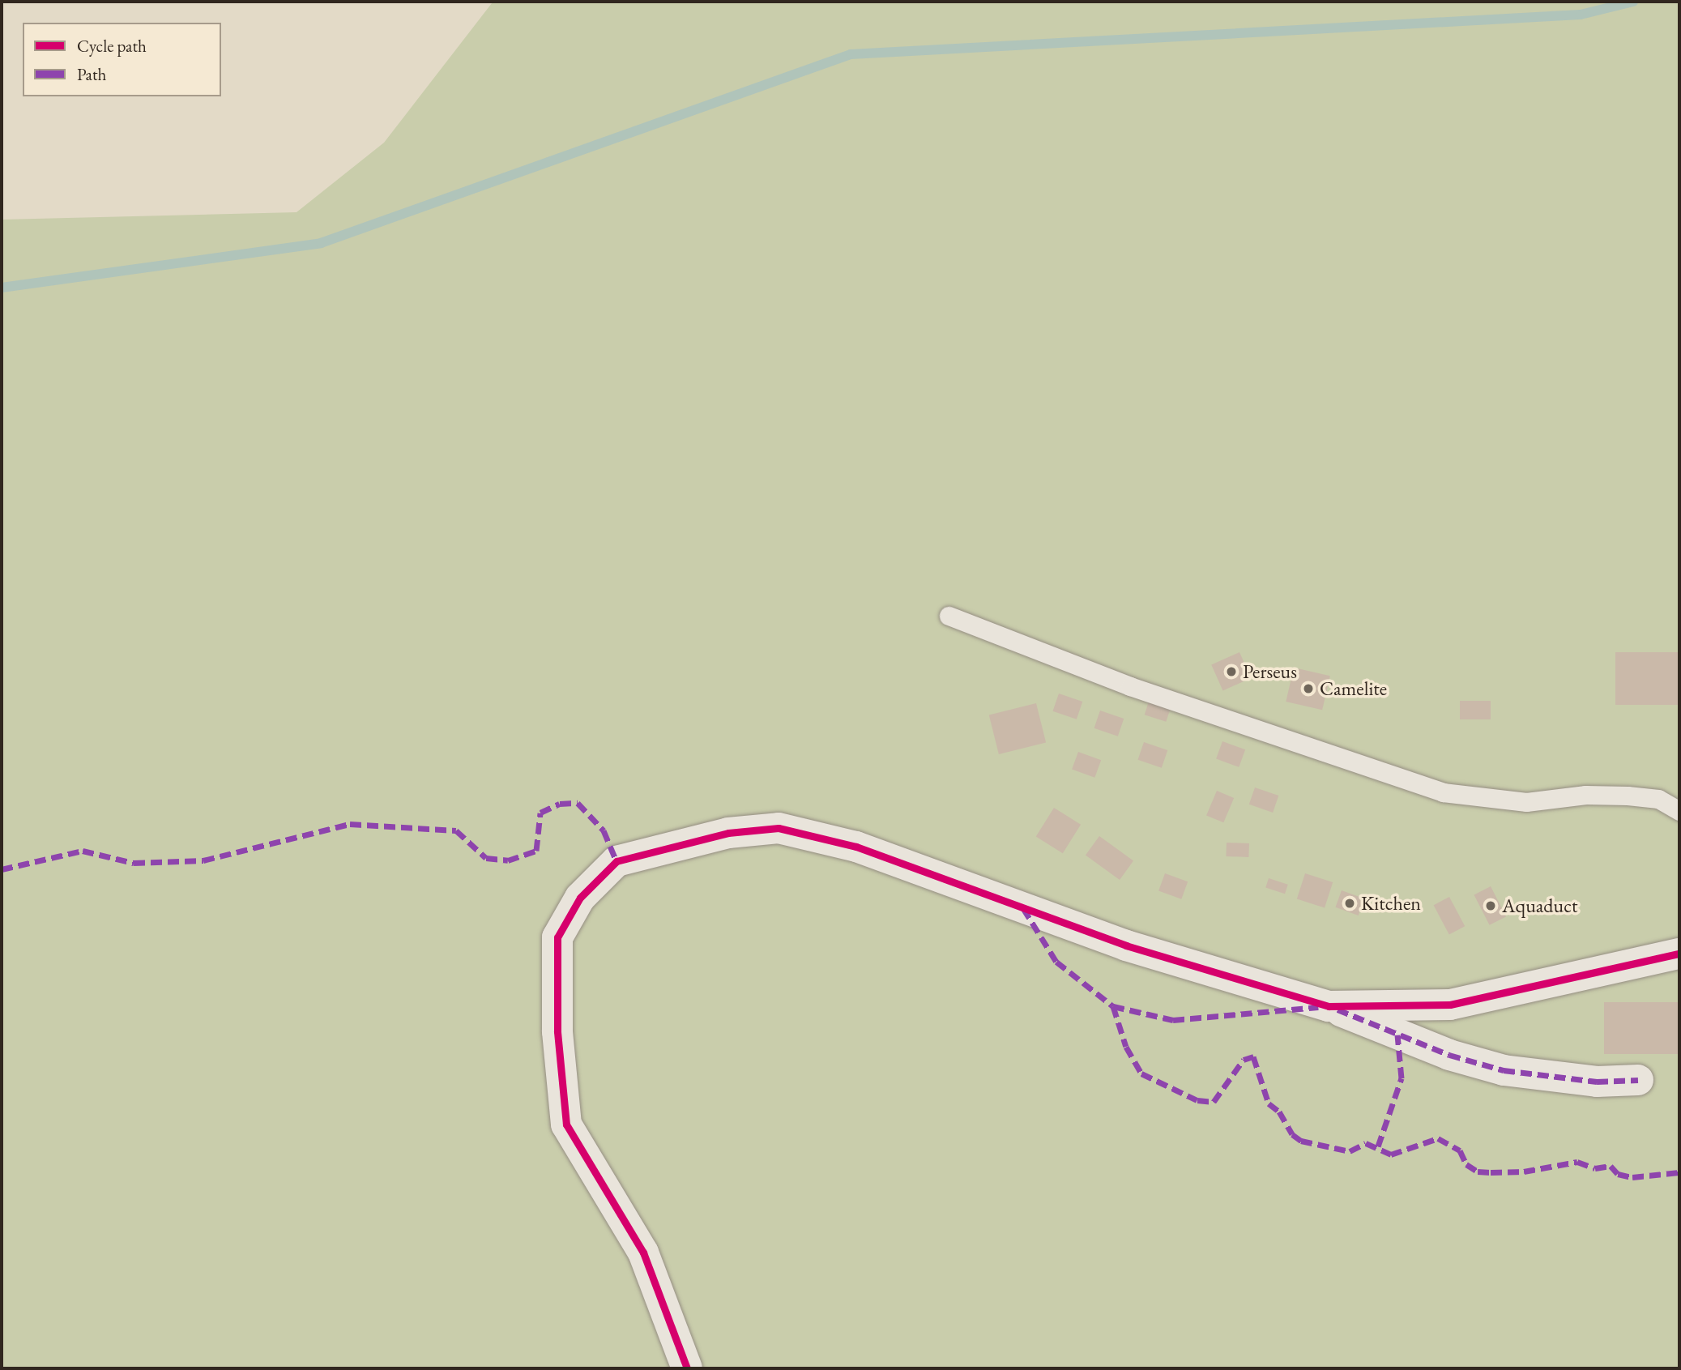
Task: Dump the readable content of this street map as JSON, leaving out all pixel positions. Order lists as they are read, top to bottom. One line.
{"places":["Perseus","Camelite","Kitchen","Aquaduct"],"legend":["Cycle path","Path"]}
